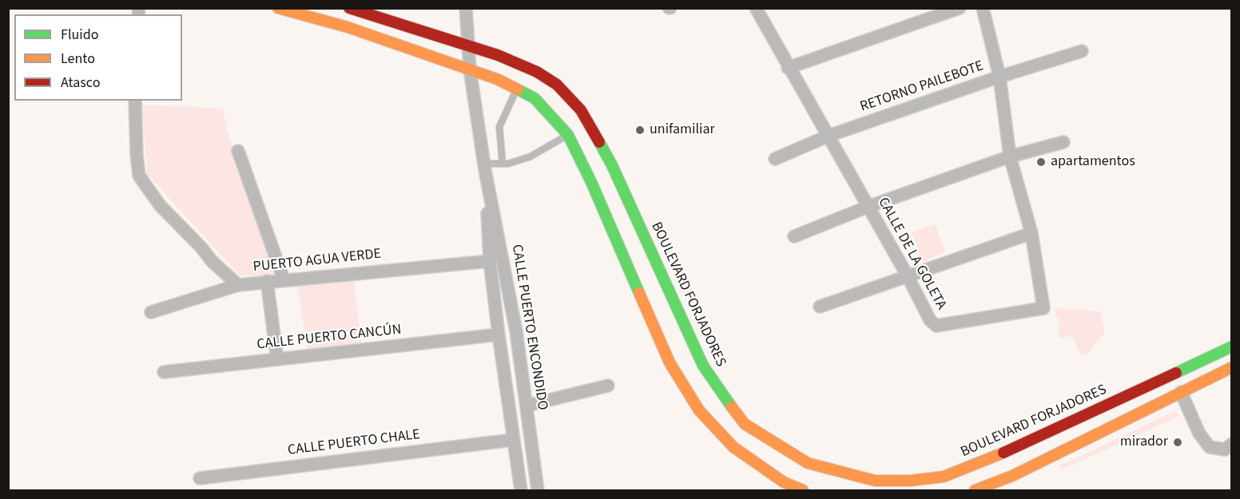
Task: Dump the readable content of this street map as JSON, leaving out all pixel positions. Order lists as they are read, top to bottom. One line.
{"streets":{"main road":["BOULEVARD FORJADORES"],"street":["RETORNO PAILEBOTE","CALLE DE LA GOLETA","PUERTO AGUA VERDE","CALLE PUERTO ENCONDIDO","CALLE PUERTO CANCÚN","CALLE PUERTO CHALE"]},"crossings":[["RETORNO PAILEBOTE","CALLE DE LA GOLETA"],["PUERTO AGUA VERDE","CALLE PUERTO ENCONDIDO"],["BOULEVARD FORJADORES","CALLE PUERTO ENCONDIDO"],["CALLE PUERTO ENCONDIDO","CALLE PUERTO CANCÚN"],["CALLE PUERTO ENCONDIDO","CALLE PUERTO CHALE"]],"places":["unifamiliar","apartamentos","mirador"],"legend":["Fluido","Lento","Atasco"]}
